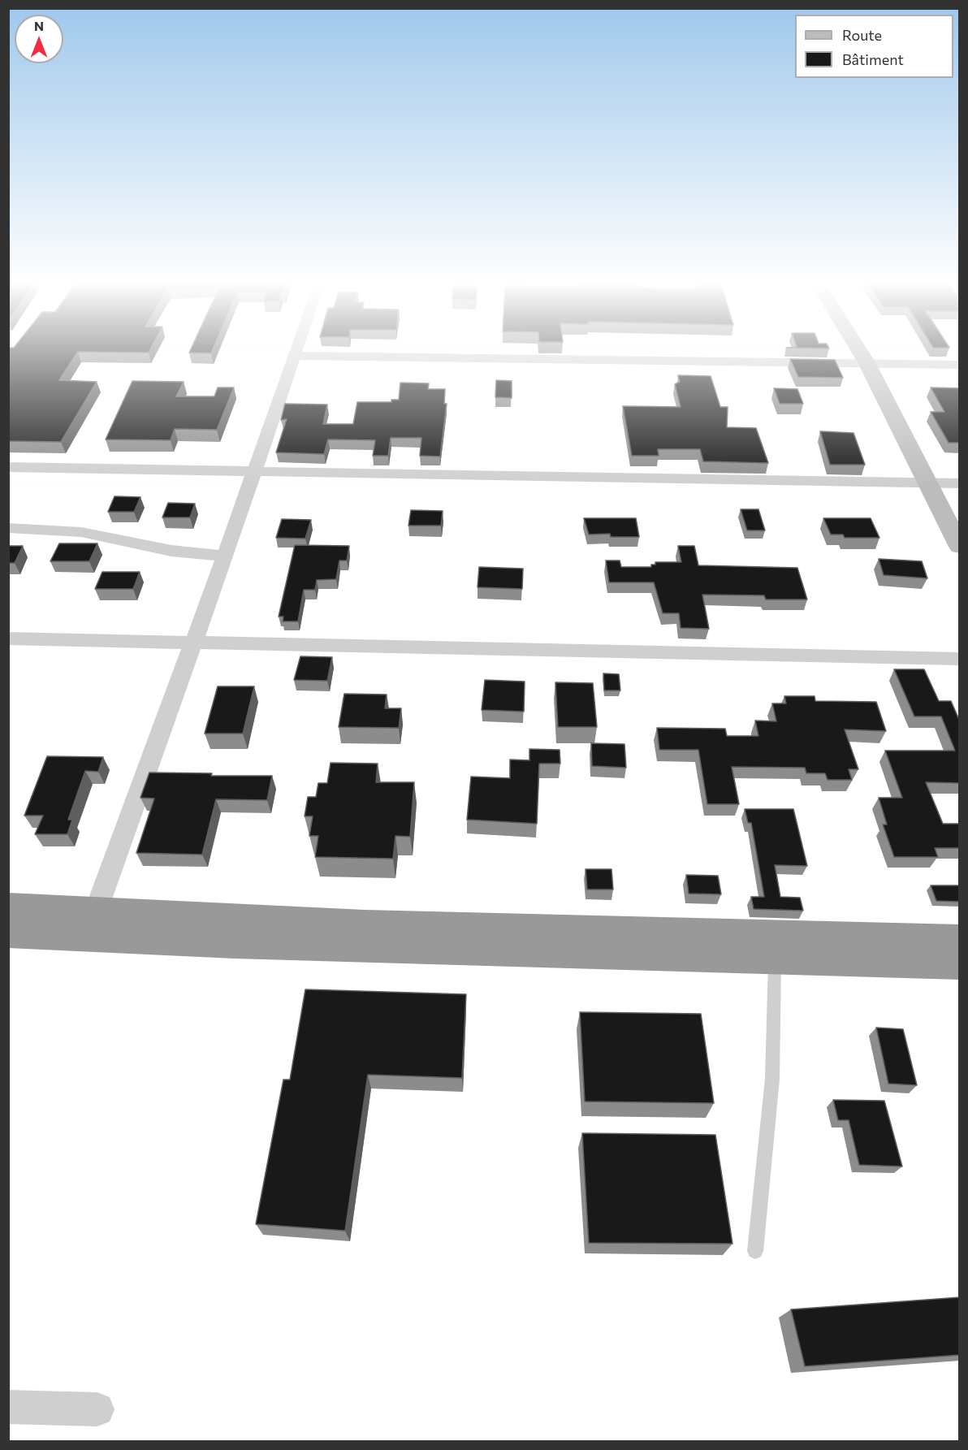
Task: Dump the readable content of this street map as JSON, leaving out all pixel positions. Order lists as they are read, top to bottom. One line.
{"legend":["Route","Bâtiment"],"north":"top"}
